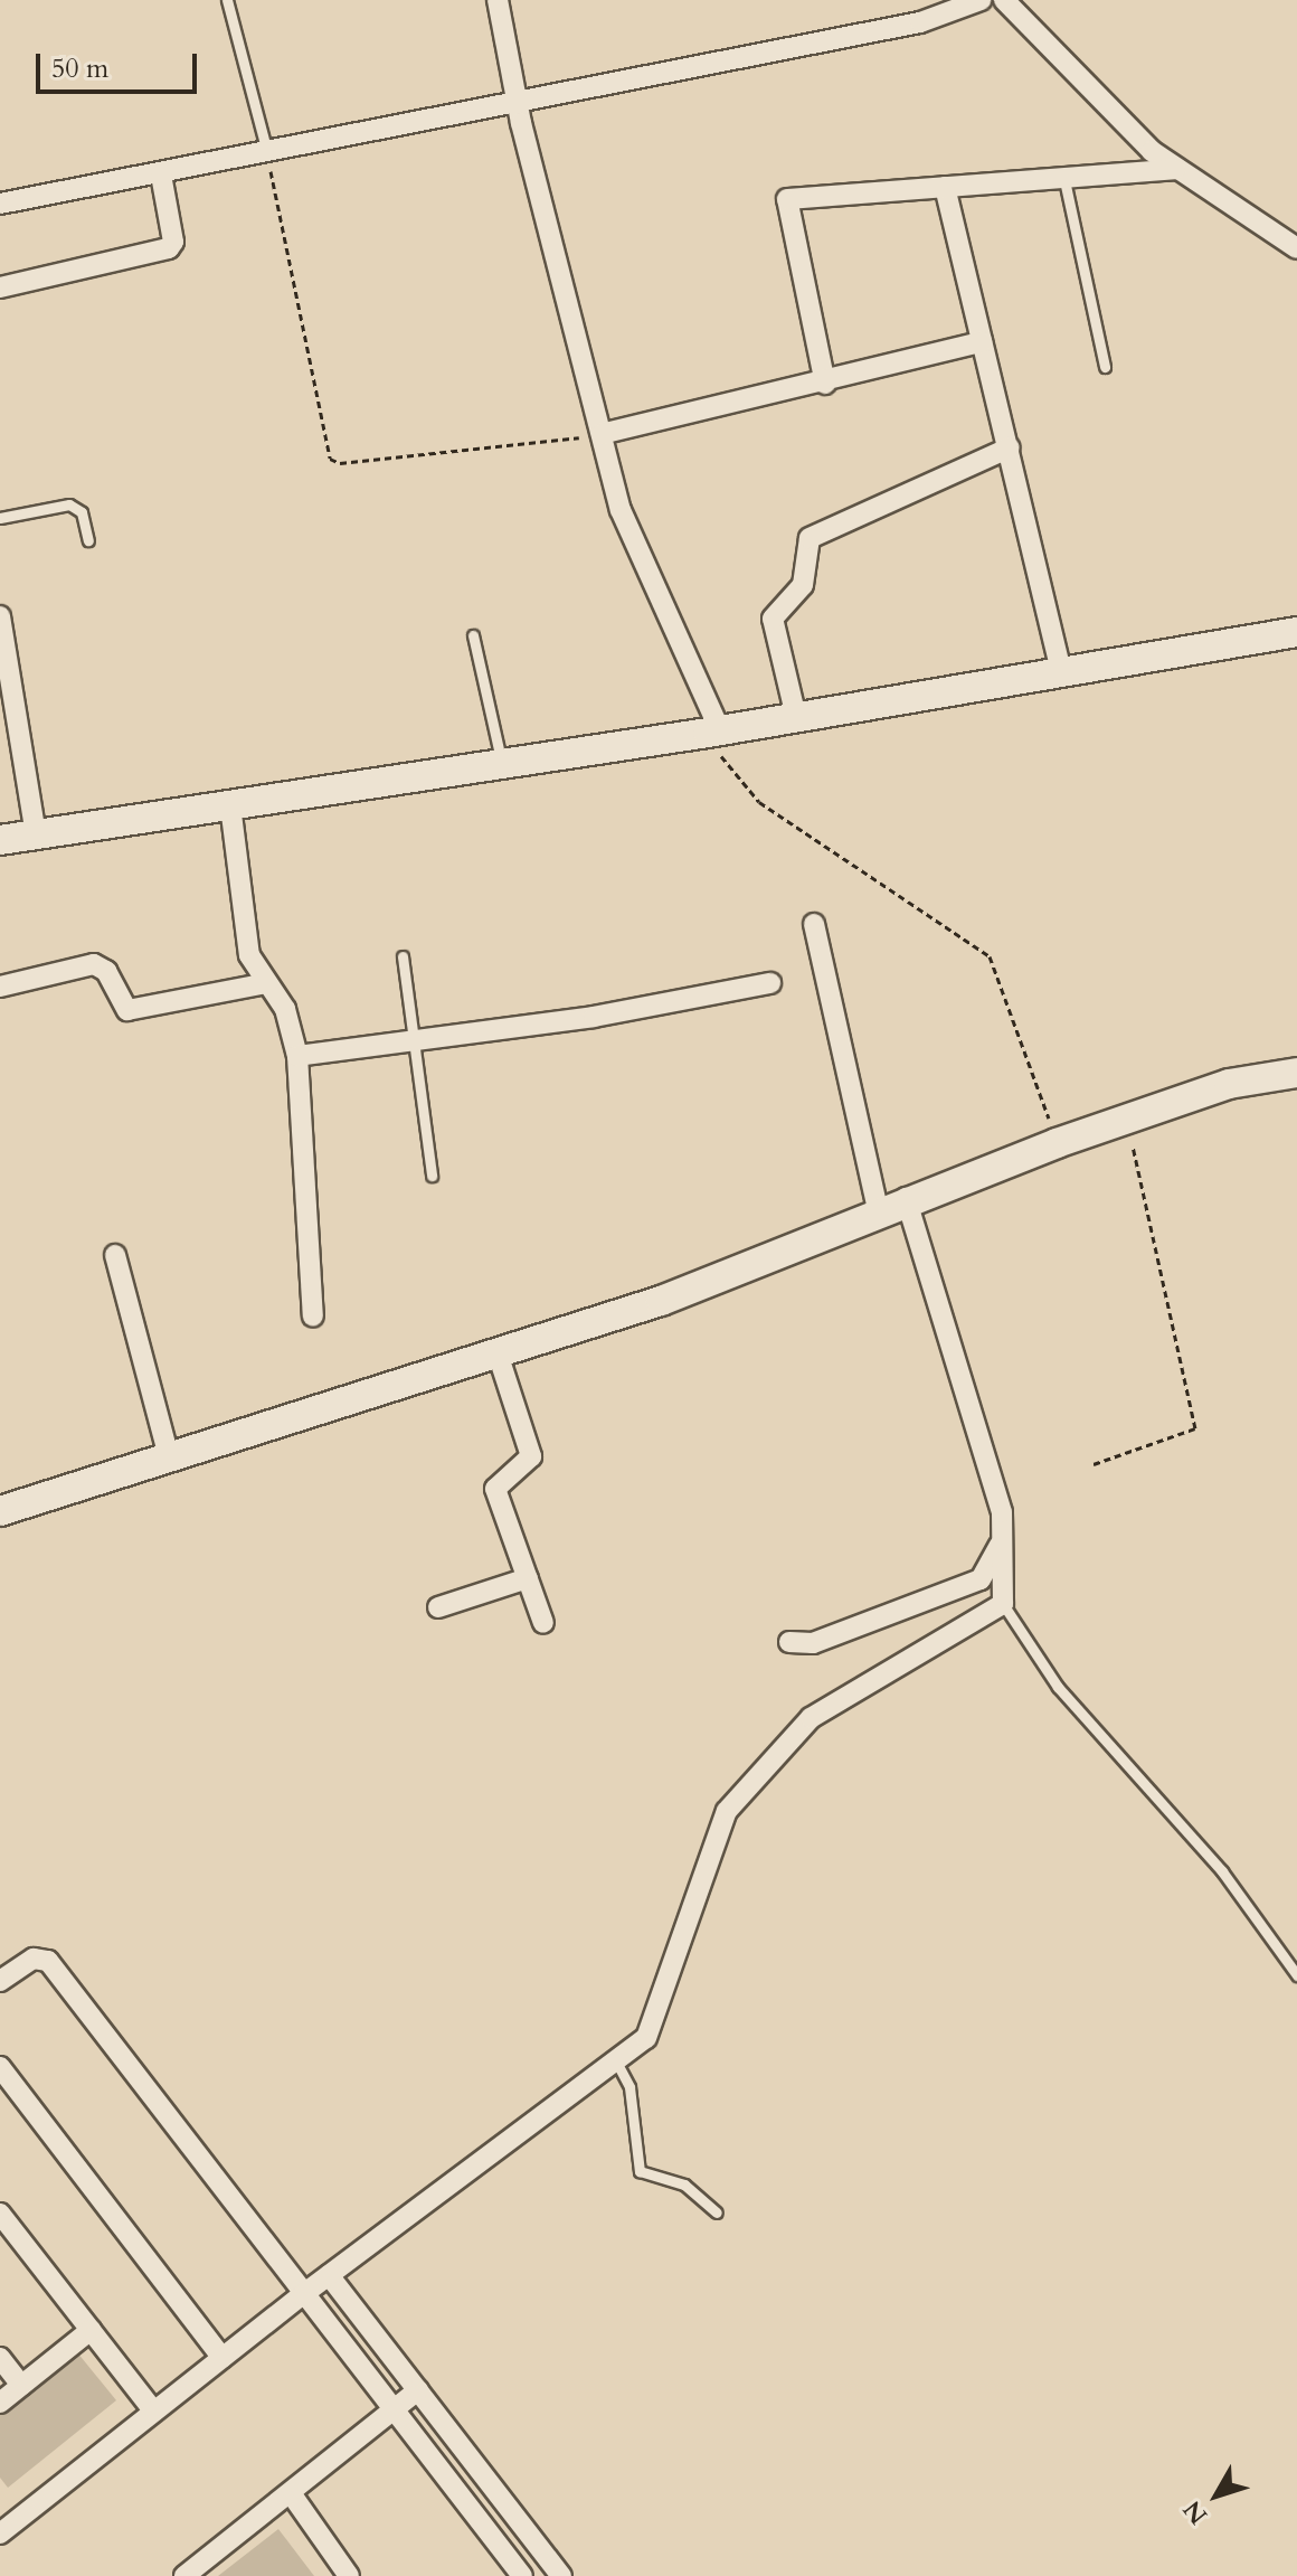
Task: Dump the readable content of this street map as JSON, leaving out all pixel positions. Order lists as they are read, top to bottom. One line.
{"scale_bar":"50 m","north":"bottom left"}
